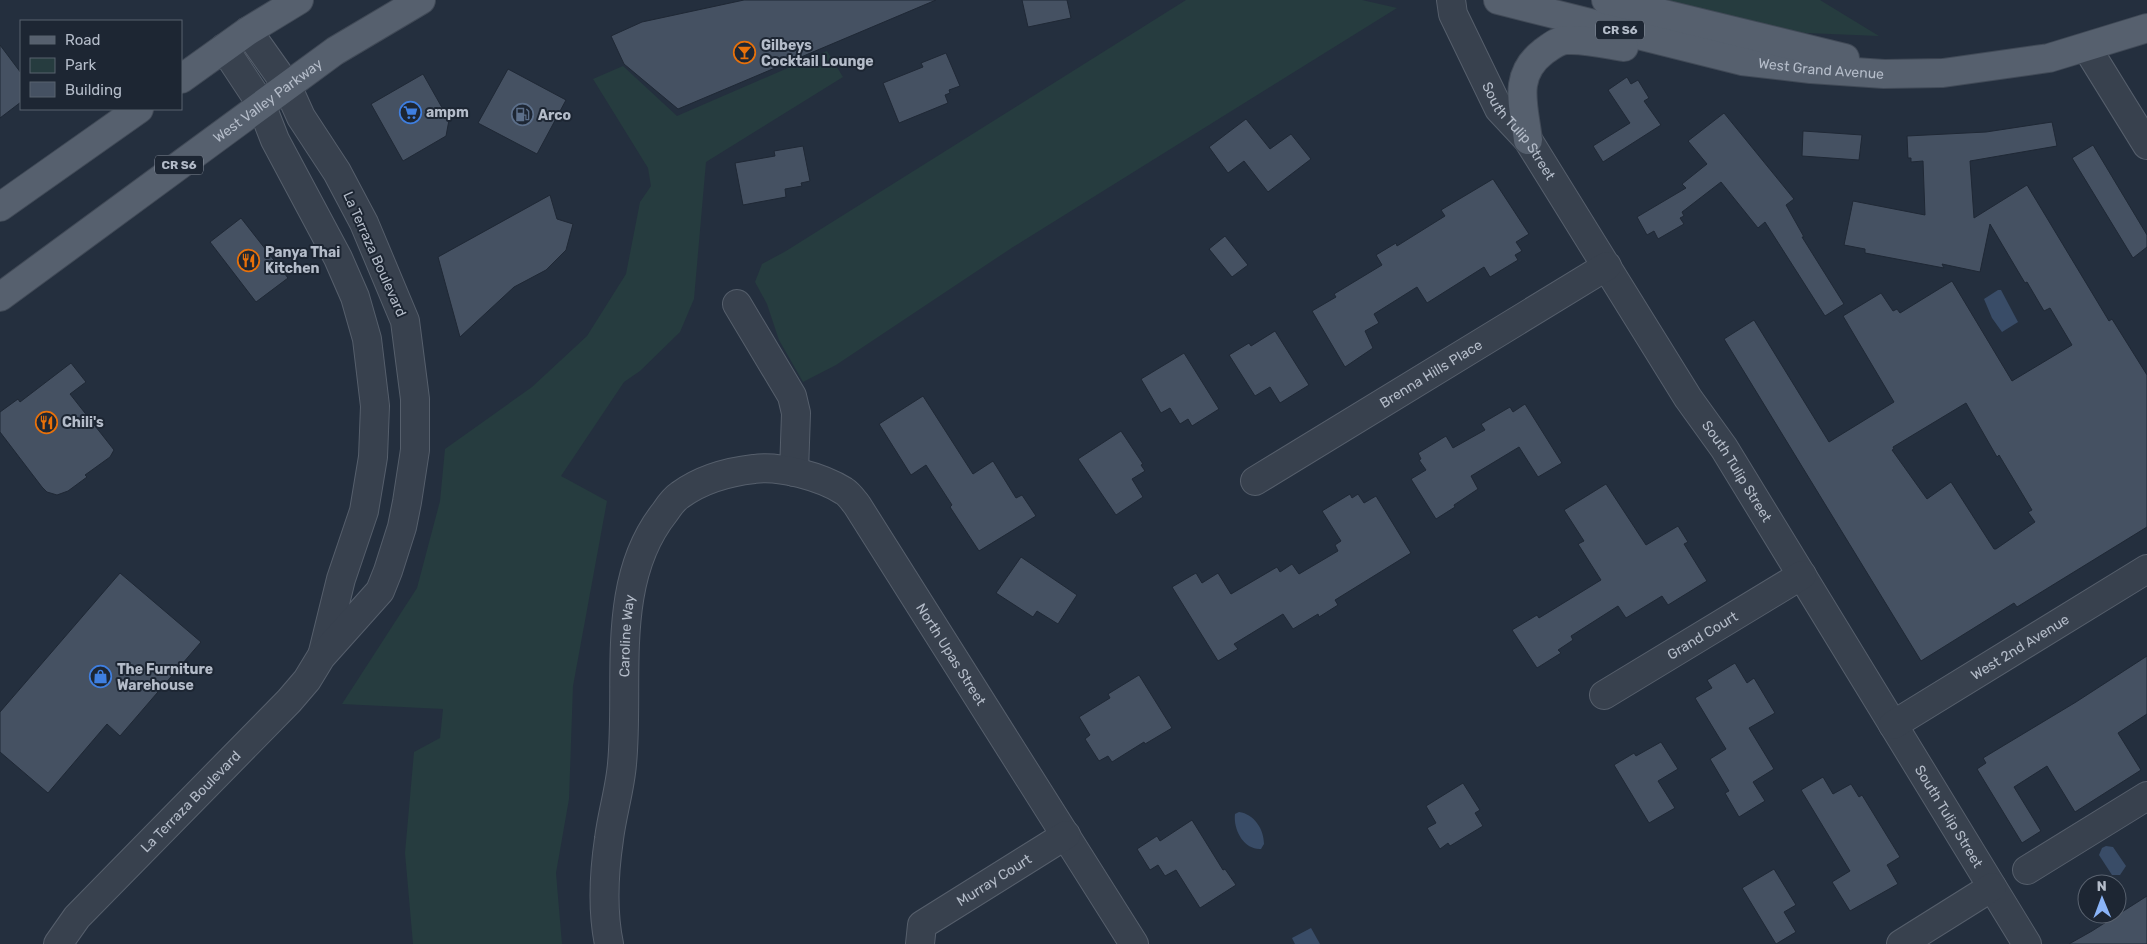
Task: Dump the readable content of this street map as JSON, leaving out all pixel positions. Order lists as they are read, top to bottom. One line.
{"streets":{"main road":["CR S6","West Grand Avenue","West Valley Parkway"],"street":["South Tulip Street","La Terraza Boulevard","Brenna Hills Place","Grand Court","Caroline Way","West 2nd Avenue","North Upas Street","Murray Court"]},"crossings":[["West Valley Parkway","La Terraza Boulevard"],["South Tulip Street","Brenna Hills Place"],["South Tulip Street","Grand Court"],["South Tulip Street","West 2nd Avenue"],["Caroline Way","North Upas Street"],["North Upas Street","Murray Court"]],"places":{"bar":["Gilbeys Cocktail Lounge"],"supermarket":["ampm"],"fuel station":["Arco"],"restaurant":["Panya Thai Kitchen","Chili's"],"shop":["The Furniture Warehouse"]},"legend":["Road","Park","Building"],"north":"top"}
